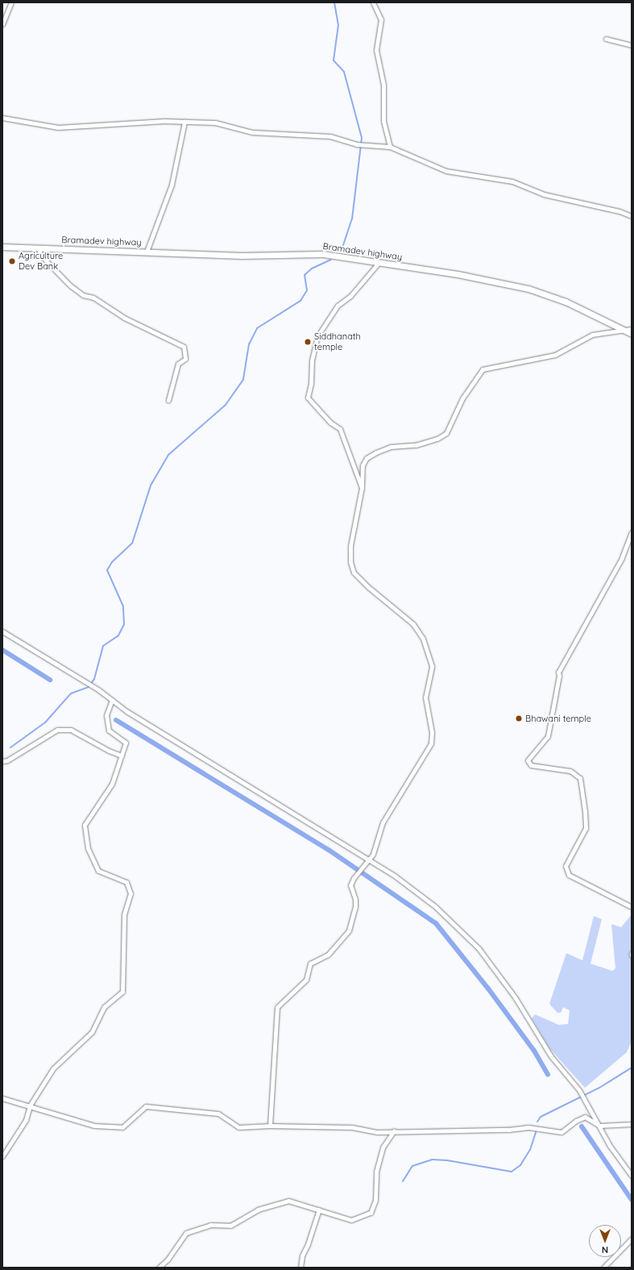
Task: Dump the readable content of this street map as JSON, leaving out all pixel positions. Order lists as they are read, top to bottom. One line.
{"streets":{"street":["Bramadev highway"]},"places":["Agriculture Dev Bank","Siddhanath temple","Bhawani temple"],"north":"bottom"}
